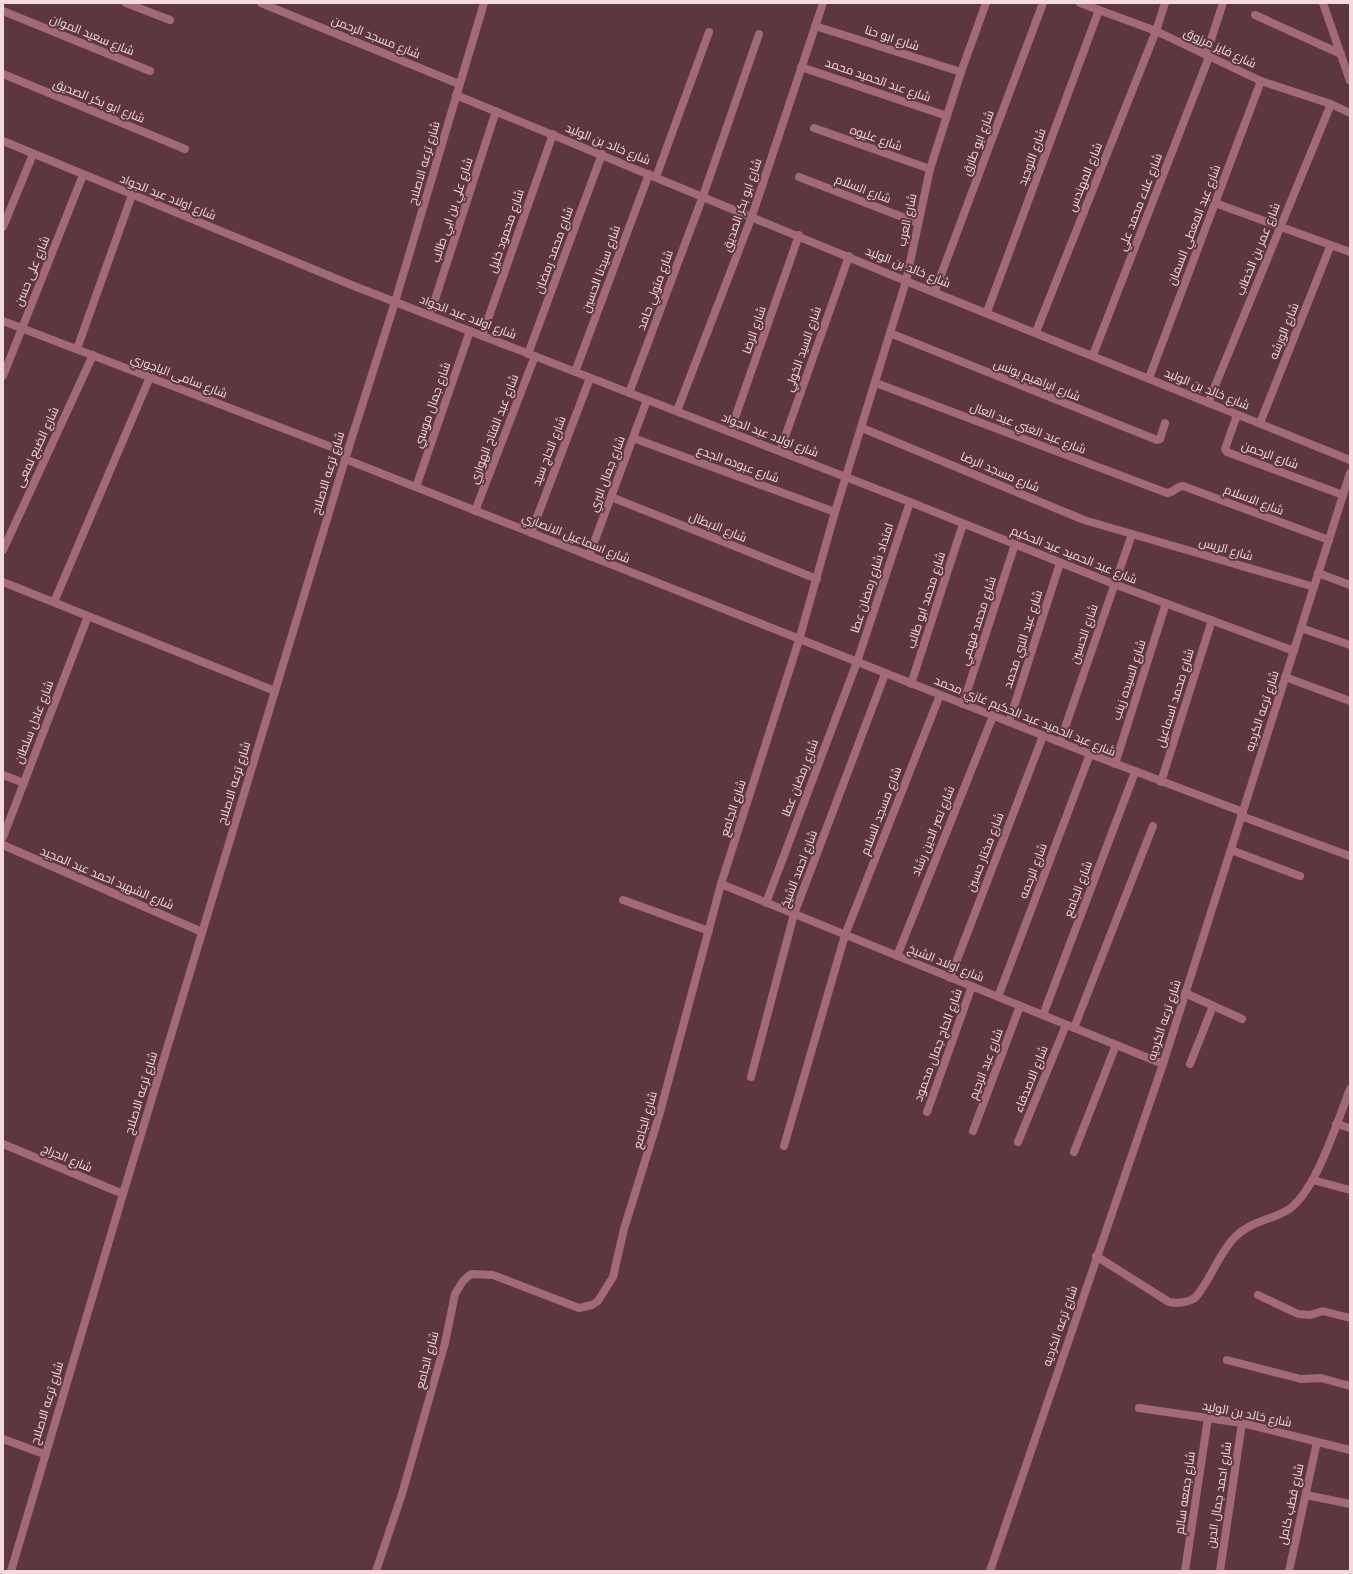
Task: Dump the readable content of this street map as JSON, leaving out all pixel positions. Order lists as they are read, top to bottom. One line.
{"streets":{"street":["شارع سعيد الموان","شارع مسجد الرحمن","شارع ابو حنا","شارع فايز مرزوق","شارع عبد الحميد محمد","شارع ابو بكر الصديق","شارع عليوه","شارع ابو طارق","شارع خالد بن الوليد","شارع التوحيد","شارع ترعه الاصلاح","شارع المهندس","شارع السلام","شارع اولاد عبد الجواد","شارع علاء محمد علي","شارع علي بن ابي طالب","شارع العرب","شارع عبد المعطي السمان","شارع محمود خليل","شارع عمر بن الخطاب","شارع محمد رمضان","شارع سيدنا الحسين","شارع على حسن","شارع متولي حامد","شارع الرضا","شارع الورشه","شارع السيد الخولي","شارع سامى الباجوري","شارع ابراهيم يونس","شارع جمال موسي","شارع عبد الغني عبد العال","شارع عبد الفتاح الهواري","شارع الضبع لمعى","شارع الحاج سيد","شارع الرحمن","شارع عبوده الجدع","شارع مسجد الرضا","شارع جمال البري","شارع الاسلام","شارع الابطال","شارع اسماعيل الانصاري","شارع الريس","شارع عبد الحميد عبد الحكيم","امتداد شارع رمضان عطا","شارع محمد ابو طالب","شارع محمد فهمي","شارع الحسين","شارع عبد النبي محمد","شارع السيده زينب","شارع محمد اسماعيل","شارع ترعه الكرديه","شارع عبد الحميد عبد الحكيم غازي محمد","شارع عادل سلطان","شارع رمضان عطا","شارع الجامع","شارع مسجد السلام","شارع نصر الدين رشاد","شارع مختار حسين","شارع احمد الشيخ","شارع الرحمه","شارع الشهيد احمد عبد المجيد","شارع اولاد الشيخ","شارع الحاج جمال محمود","شارع عبد الرحيم","شارع الاصدقاء","شارع الجراج","شارع جمعه سالم","شارع احمد جمال الدين","شارع قطب كامل"]},"crossings":[["شارع مسجد الرحمن","شارع ترعه الاصلاح"],["شارع ابو حنا","شارع ابو بكر الصديق"],["شارع ابو حنا","شارع العرب"],["شارع فايز مرزوق","شارع التوحيد"],["شارع فايز مرزوق","شارع المهندس"],["شارع فايز مرزوق","شارع علاء محمد علي"],["شارع فايز مرزوق","شارع عبد المعطي السمان"],["شارع فايز مرزوق","شارع عمر بن الخطاب"],["شارع عبد الحميد محمد","شارع ابو بكر الصديق"],["شارع عبد الحميد محمد","شارع العرب"],["شارع ابو بكر الصديق","شارع خالد بن الوليد"],["شارع ابو بكر الصديق","شارع اولاد عبد الجواد"],["شارع عليوه","شارع العرب"],["شارع ابو طارق","شارع خالد بن الوليد"],["شارع خالد بن الوليد","شارع التوحيد"],["شارع خالد بن الوليد","شارع ترعه الاصلاح"],["شارع خالد بن الوليد","شارع المهندس"],["شارع خالد بن الوليد","شارع علاء محمد علي"],["شارع خالد بن الوليد","شارع علي بن ابي طالب"],["شارع خالد بن الوليد","شارع العرب"],["شارع خالد بن الوليد","شارع عبد المعطي السمان"],["شارع خالد بن الوليد","شارع محمود خليل"],["شارع خالد بن الوليد","شارع عمر بن الخطاب"],["شارع خالد بن الوليد","شارع محمد رمضان"],["شارع خالد بن الوليد","شارع سيدنا الحسين"],["شارع خالد بن الوليد","شارع متولي حامد"],["شارع خالد بن الوليد","شارع الرضا"],["شارع خالد بن الوليد","شارع الورشه"],["شارع خالد بن الوليد","شارع السيد الخولي"],["شارع خالد بن الوليد","شارع الرحمن"],["شارع خالد بن الوليد","شارع جمعه سالم"],["شارع خالد بن الوليد","شارع احمد جمال الدين"],["شارع خالد بن الوليد","شارع قطب كامل"],["شارع ترعه الاصلاح","شارع اولاد عبد الجواد"],["شارع ترعه الاصلاح","شارع سامى الباجوري"],["شارع ترعه الاصلاح","شارع اسماعيل الانصاري"],["شارع ترعه الاصلاح","شارع الشهيد احمد عبد المجيد"],["شارع ترعه الاصلاح","شارع الجراج"],["شارع السلام","شارع العرب"],["شارع اولاد عبد الجواد","شارع علي بن ابي طالب"],["شارع اولاد عبد الجواد","شارع العرب"],["شارع اولاد عبد الجواد","شارع محمود خليل"],["شارع اولاد عبد الجواد","شارع محمد رمضان"],["شارع اولاد عبد الجواد","شارع سيدنا الحسين"],["شارع اولاد عبد الجواد","شارع على حسن"],["شارع اولاد عبد الجواد","شارع متولي حامد"],["شارع اولاد عبد الجواد","شارع الرضا"],["شارع اولاد عبد الجواد","شارع السيد الخولي"],["شارع اولاد عبد الجواد","شارع جمال موسي"],["شارع اولاد عبد الجواد","شارع عبد الفتاح الهواري"],["شارع اولاد عبد الجواد","شارع الحاج سيد"],["شارع اولاد عبد الجواد","شارع جمال البري"],["شارع اولاد عبد الجواد","شارع عبد الحميد عبد الحكيم"],["شارع العرب","شارع ابراهيم يونس"],["شارع العرب","شارع عبد الغني عبد العال"],["شارع العرب","شارع عبوده الجدع"],["شارع العرب","شارع مسجد الرضا"],["شارع العرب","شارع عبد الحميد عبد الحكيم"],["شارع العرب","شارع الجامع"],["شارع محمد رمضان","شارع عبد الفتاح الهواري"],["شارع على حسن","شارع سامى الباجوري"],["شارع سامى الباجوري","شارع الضبع لمعى"],["شارع سامى الباجوري","شارع اسماعيل الانصاري"],["شارع جمال موسي","شارع اسماعيل الانصاري"],["شارع عبد الغني عبد العال","شارع الاسلام"],["شارع عبد الفتاح الهواري","شارع اسماعيل الانصاري"],["شارع الحاج سيد","شارع اسماعيل الانصاري"],["شارع الرحمن","شارع ترعه الكرديه"],["شارع عبوده الجدع","شارع جمال البري"],["شارع عبوده الجدع","شارع الجامع"],["شارع مسجد الرضا","شارع الريس"],["شارع مسجد الرضا","شارع الحسين"],["شارع جمال البري","شارع الابطال"],["شارع جمال البري","شارع اسماعيل الانصاري"],["شارع الاسلام","شارع ترعه الكرديه"],["شارع الابطال","شارع الجامع"],["شارع اسماعيل الانصاري","شارع عبد الحميد عبد الحكيم غازي محمد"],["شارع اسماعيل الانصاري","شارع الجامع"],["شارع الريس","شارع الحسين"],["شارع الريس","شارع ترعه الكرديه"],["شارع عبد الحميد عبد الحكيم","امتداد شارع رمضان عطا"],["شارع عبد الحميد عبد الحكيم","شارع محمد ابو طالب"],["شارع عبد الحميد عبد الحكيم","شارع محمد فهمي"],["شارع عبد الحميد عبد الحكيم","شارع الحسين"],["شارع عبد الحميد عبد الحكيم","شارع عبد النبي محمد"],["شارع عبد الحميد عبد الحكيم","شارع السيده زينب"],["شارع عبد الحميد عبد الحكيم","شارع محمد اسماعيل"],["شارع عبد الحميد عبد الحكيم","شارع ترعه الكرديه"],["امتداد شارع رمضان عطا","شارع عبد الحميد عبد الحكيم غازي محمد"],["امتداد شارع رمضان عطا","شارع رمضان عطا"],["شارع محمد ابو طالب","شارع عبد الحميد عبد الحكيم غازي محمد"],["شارع محمد فهمي","شارع عبد الحميد عبد الحكيم غازي محمد"],["شارع الحسين","شارع عبد الحميد عبد الحكيم غازي محمد"],["شارع عبد النبي محمد","شارع عبد الحميد عبد الحكيم غازي محمد"],["شارع السيده زينب","شارع عبد الحميد عبد الحكيم غازي محمد"],["شارع محمد اسماعيل","شارع عبد الحميد عبد الحكيم غازي محمد"],["شارع ترعه الكرديه","شارع عبد الحميد عبد الحكيم غازي محمد"],["شارع ترعه الكرديه","شارع اولاد الشيخ"],["شارع عبد الحميد عبد الحكيم غازي محمد","شارع رمضان عطا"],["شارع عبد الحميد عبد الحكيم غازي محمد","شارع الجامع"],["شارع عبد الحميد عبد الحكيم غازي محمد","شارع مسجد السلام"],["شارع عبد الحميد عبد الحكيم غازي محمد","شارع نصر الدين رشاد"],["شارع عبد الحميد عبد الحكيم غازي محمد","شارع مختار حسين"],["شارع عبد الحميد عبد الحكيم غازي محمد","شارع احمد الشيخ"],["شارع عبد الحميد عبد الحكيم غازي محمد","شارع الرحمه"],["شارع رمضان عطا","شارع اولاد الشيخ"],["شارع الجامع","شارع اولاد الشيخ"],["شارع مسجد السلام","شارع اولاد الشيخ"],["شارع نصر الدين رشاد","شارع اولاد الشيخ"],["شارع مختار حسين","شارع اولاد الشيخ"],["شارع احمد الشيخ","شارع اولاد الشيخ"],["شارع الرحمه","شارع اولاد الشيخ"],["شارع اولاد الشيخ","شارع الحاج جمال محمود"],["شارع اولاد الشيخ","شارع عبد الرحيم"],["شارع اولاد الشيخ","شارع الاصدقاء"]]}
